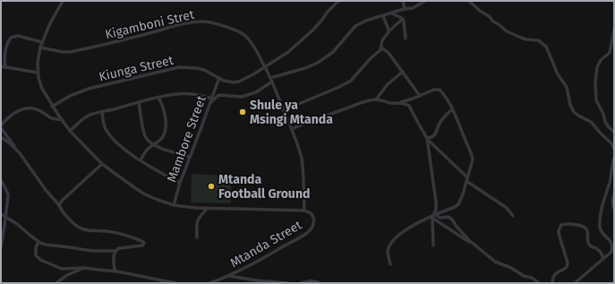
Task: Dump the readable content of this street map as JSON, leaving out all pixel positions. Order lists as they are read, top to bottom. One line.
{"streets":{"street":["Kigamboni Stret","Kiunga Street","Mambore Street","Mtanda Street"]},"crossings":[["Kigamboni Stret","Kiunga Street"],["Kigamboni Stret","Mtanda Street"],["Kiunga Street","Mtanda Street"],["Mambore Street","Mtanda Street"]],"places":["Shule ya Msingi Mtanda","Mtanda Football Ground"]}
